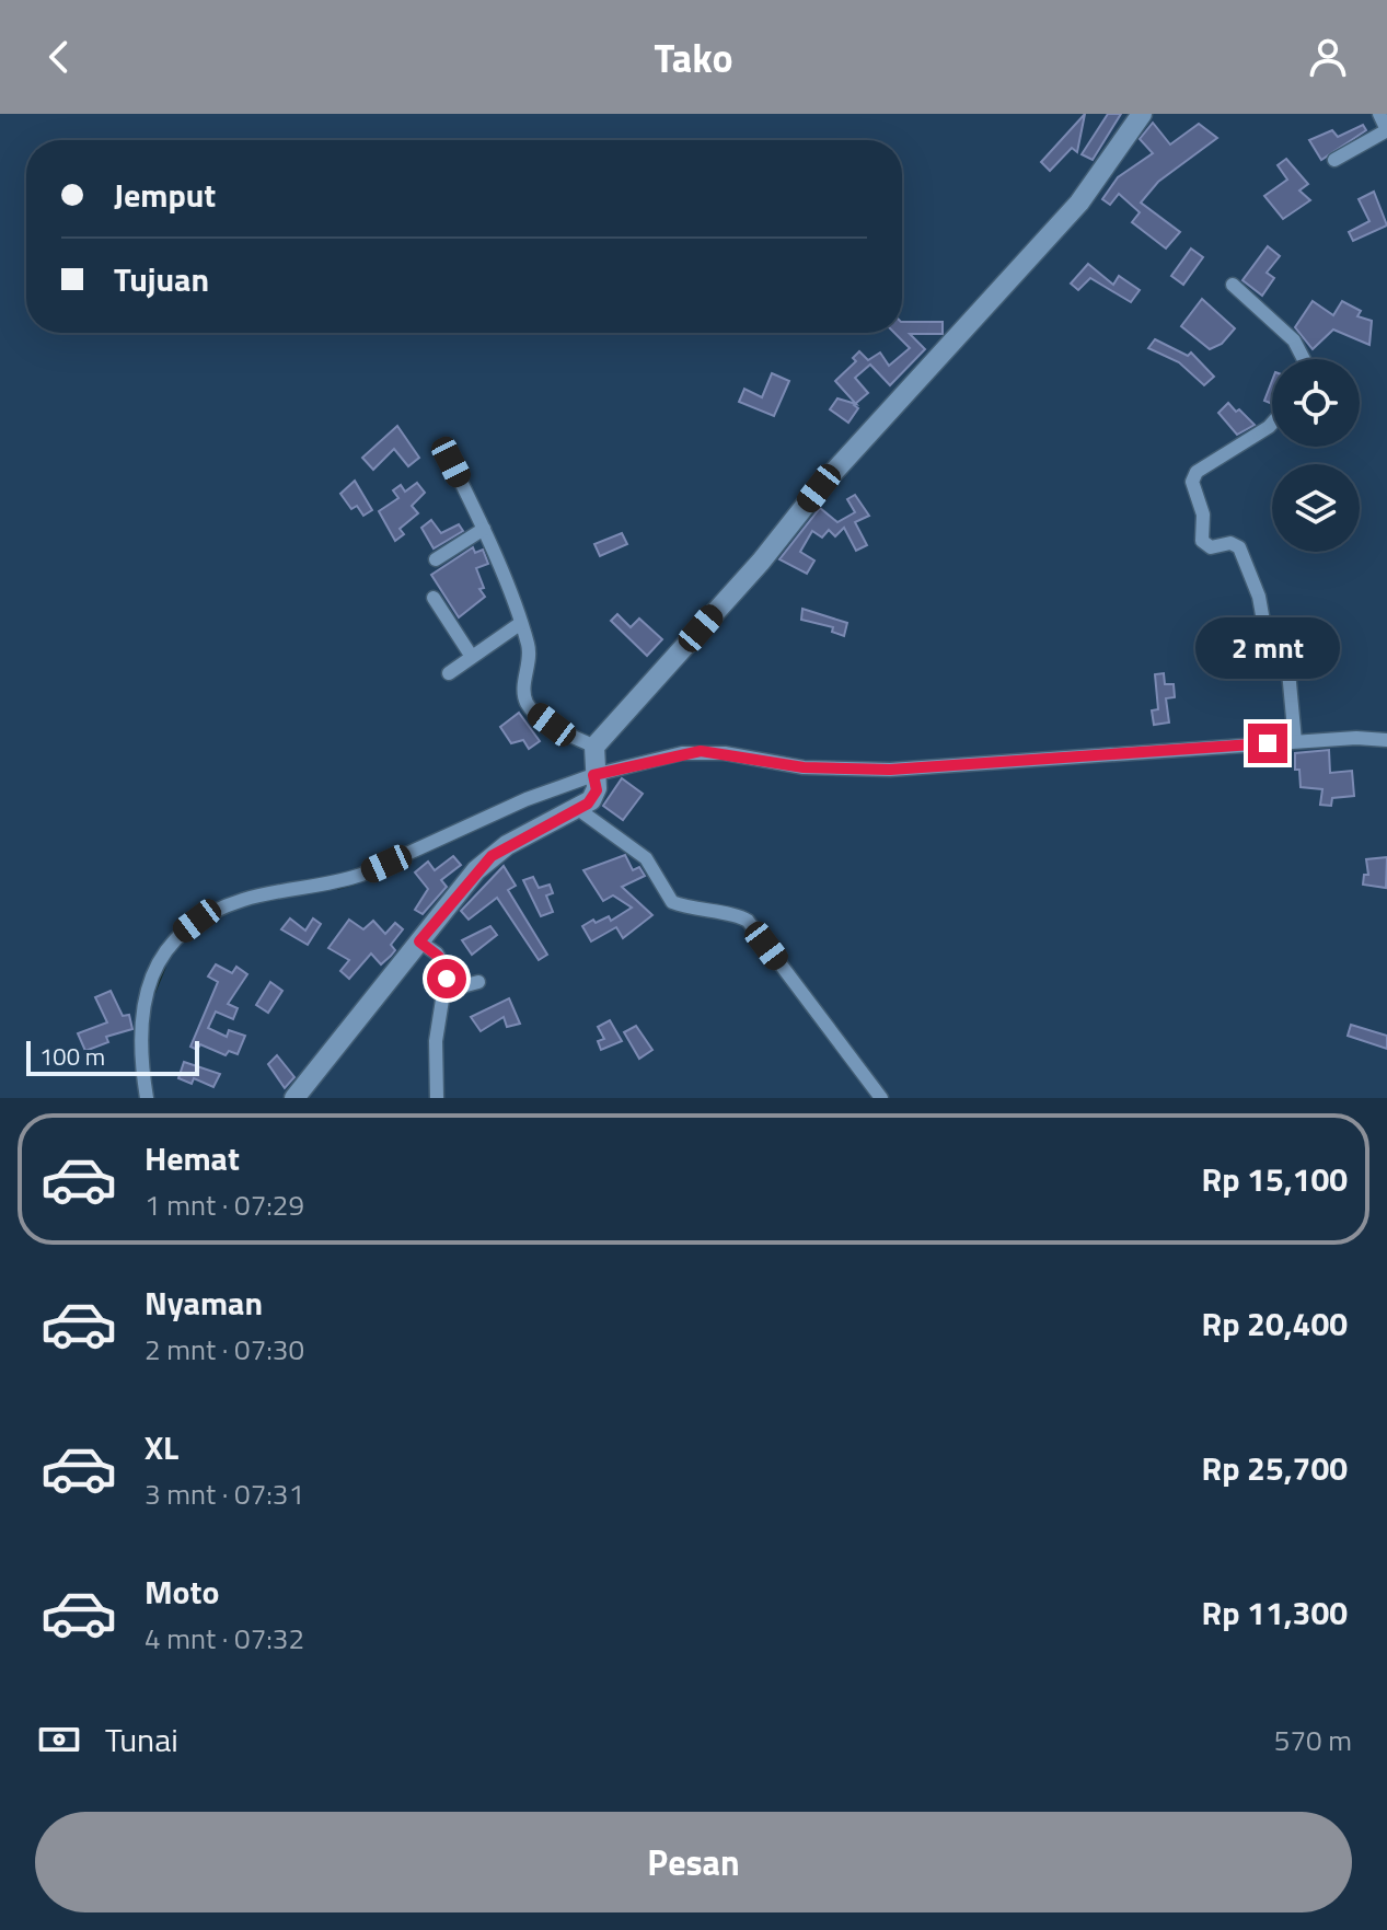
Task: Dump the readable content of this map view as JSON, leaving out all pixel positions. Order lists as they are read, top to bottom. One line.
{"scale_bar":"100 m","page":{"header":"Tako","banner":["Jemput","Tujuan"],"bubble":"2 mnt","scale":"100 m","list":[{"name":"Hemat","note":"1 mnt · 07:29","value":"Rp 15,100"},{"name":"Nyaman","note":"2 mnt · 07:30","value":"Rp 20,400"},{"name":"XL","note":"3 mnt · 07:31","value":"Rp 25,700"},{"name":"Moto","note":"4 mnt · 07:32","value":"Rp 11,300"}],"pay":["Tunai","570 m"],"buttons":"Pesan"}}
